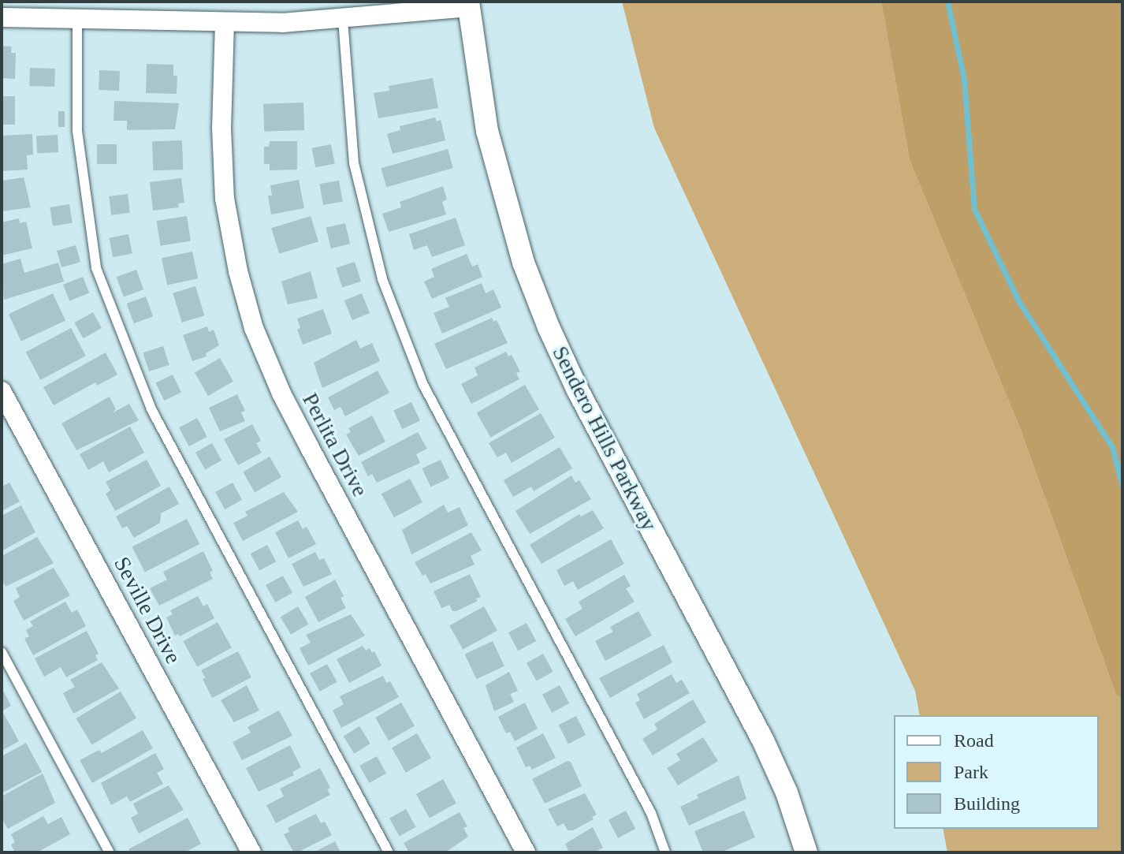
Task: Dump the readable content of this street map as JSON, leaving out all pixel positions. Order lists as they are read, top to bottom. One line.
{"streets":{"street":["Sendero Hills Parkway","Perlita Drive","Seville Drive"]},"legend":["Road","Park","Building"]}
